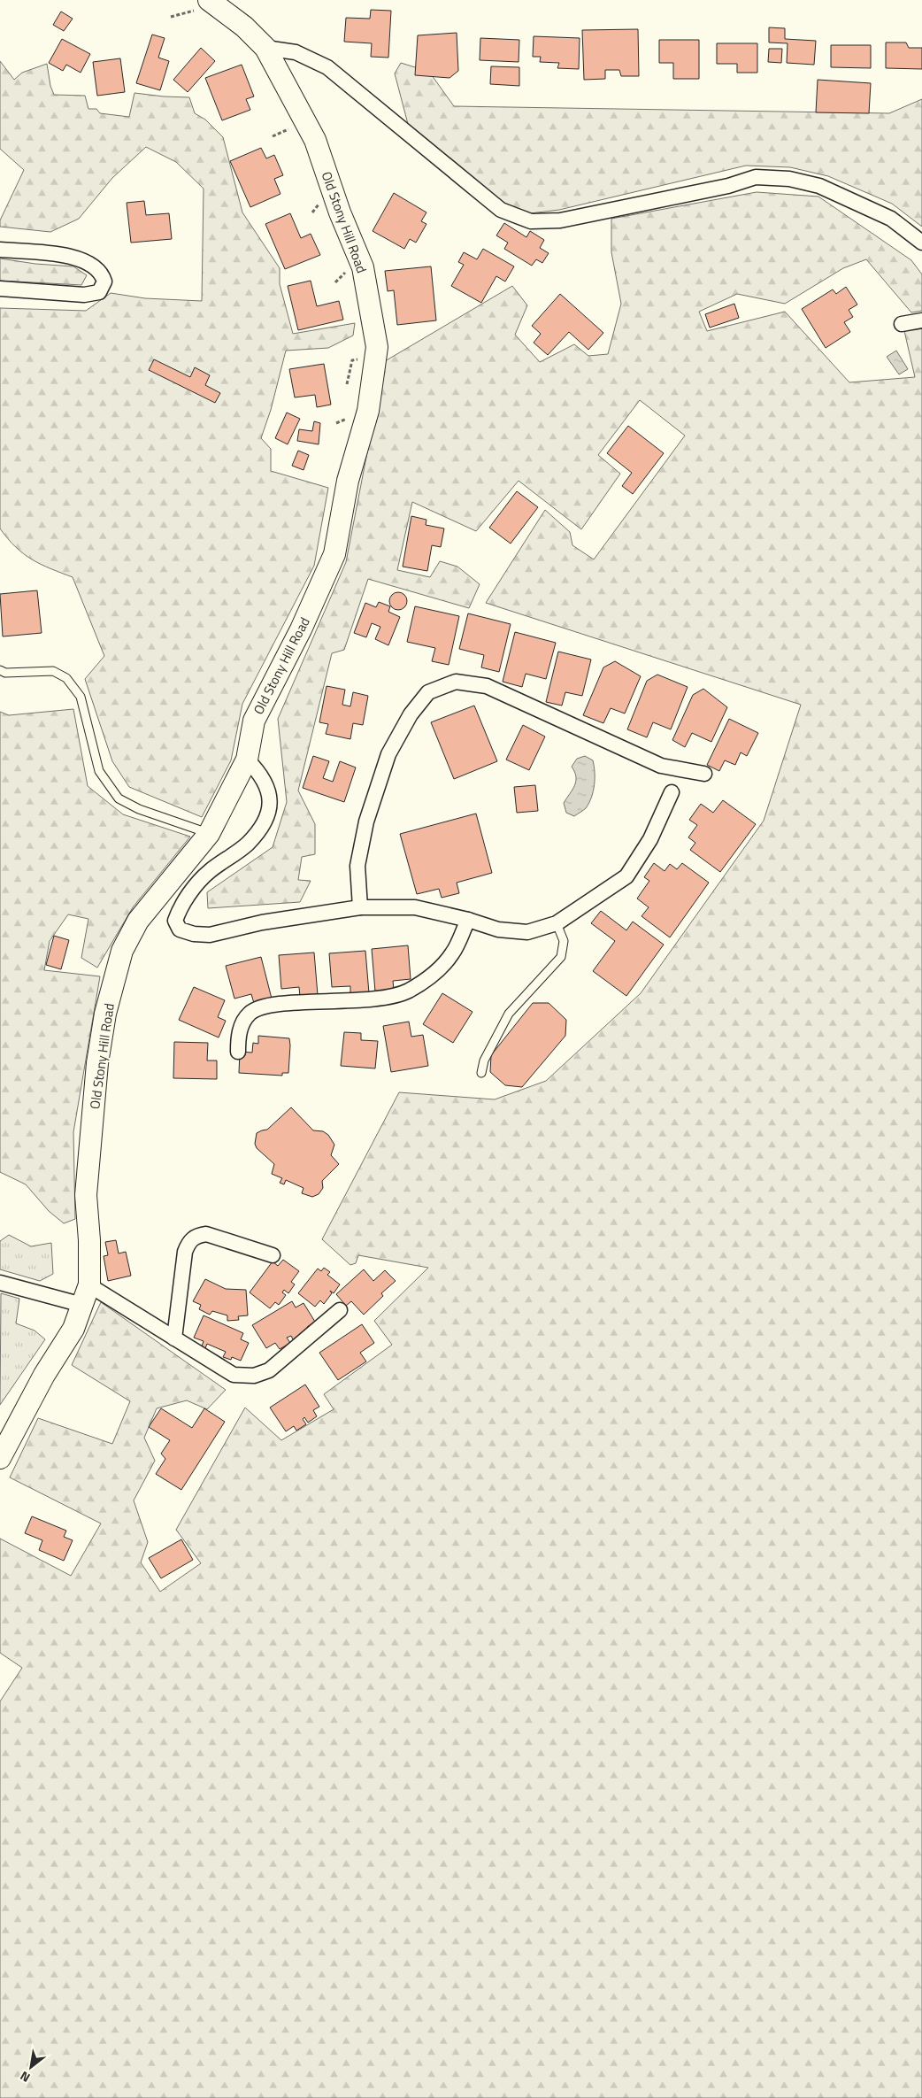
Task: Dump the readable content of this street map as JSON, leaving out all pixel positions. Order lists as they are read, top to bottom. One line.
{"streets":{"street":["Old Stony Hill Road"]},"north":"bottom left"}
